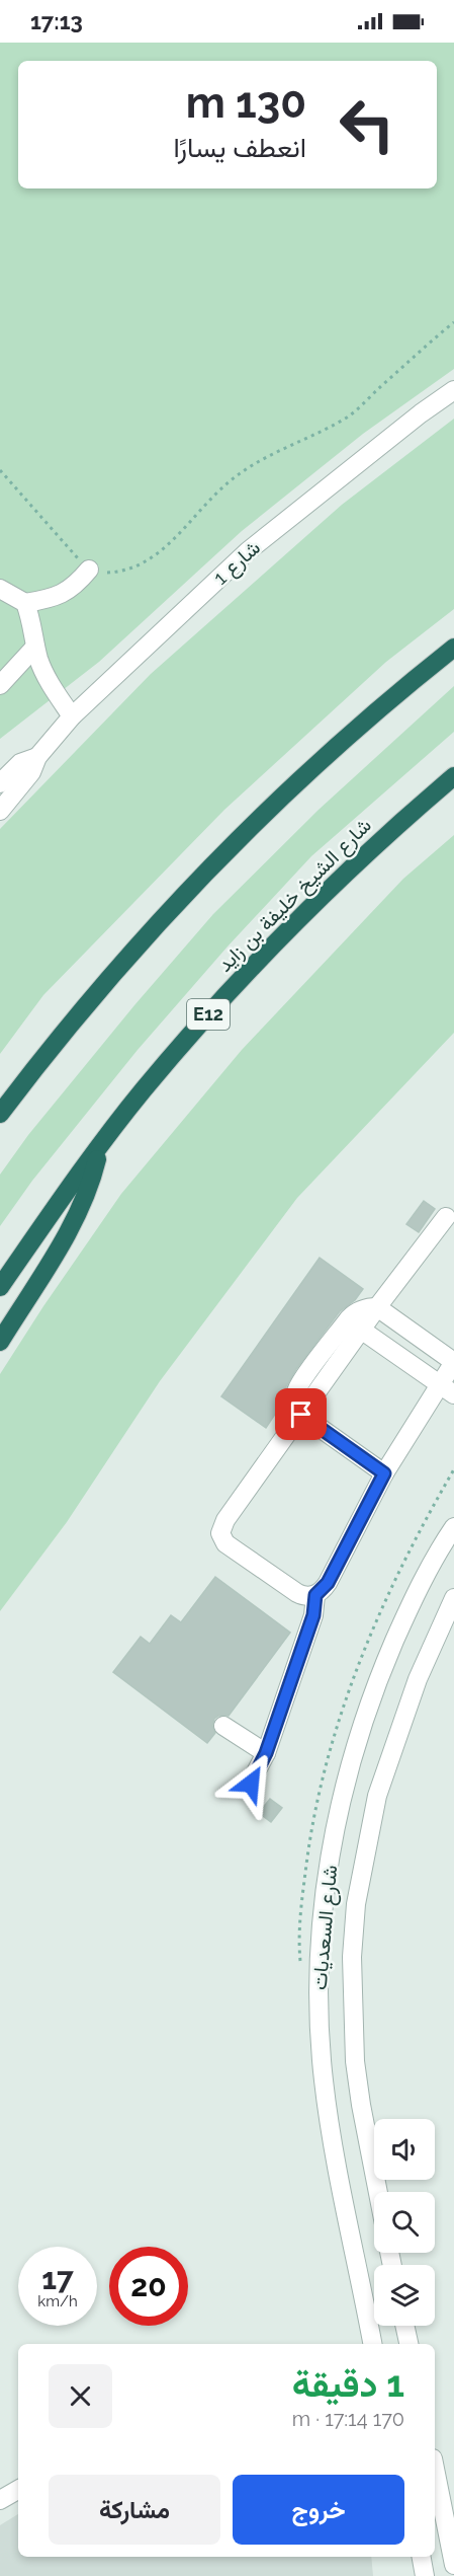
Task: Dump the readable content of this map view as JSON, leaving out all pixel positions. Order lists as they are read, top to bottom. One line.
{"streets":{"highway":["شارع الشيخ خليفة بن زايد","E12"],"street":["شارع 1","شارع السعديات"]},"page":{"status":"17:13","turn":["130 m","انعطف يسارًا"],"speed":"17 km/h","limit":"20","heading":["1 دقيقة","170 m · 17:14"],"buttons":["خروج","مشاركة"]}}
